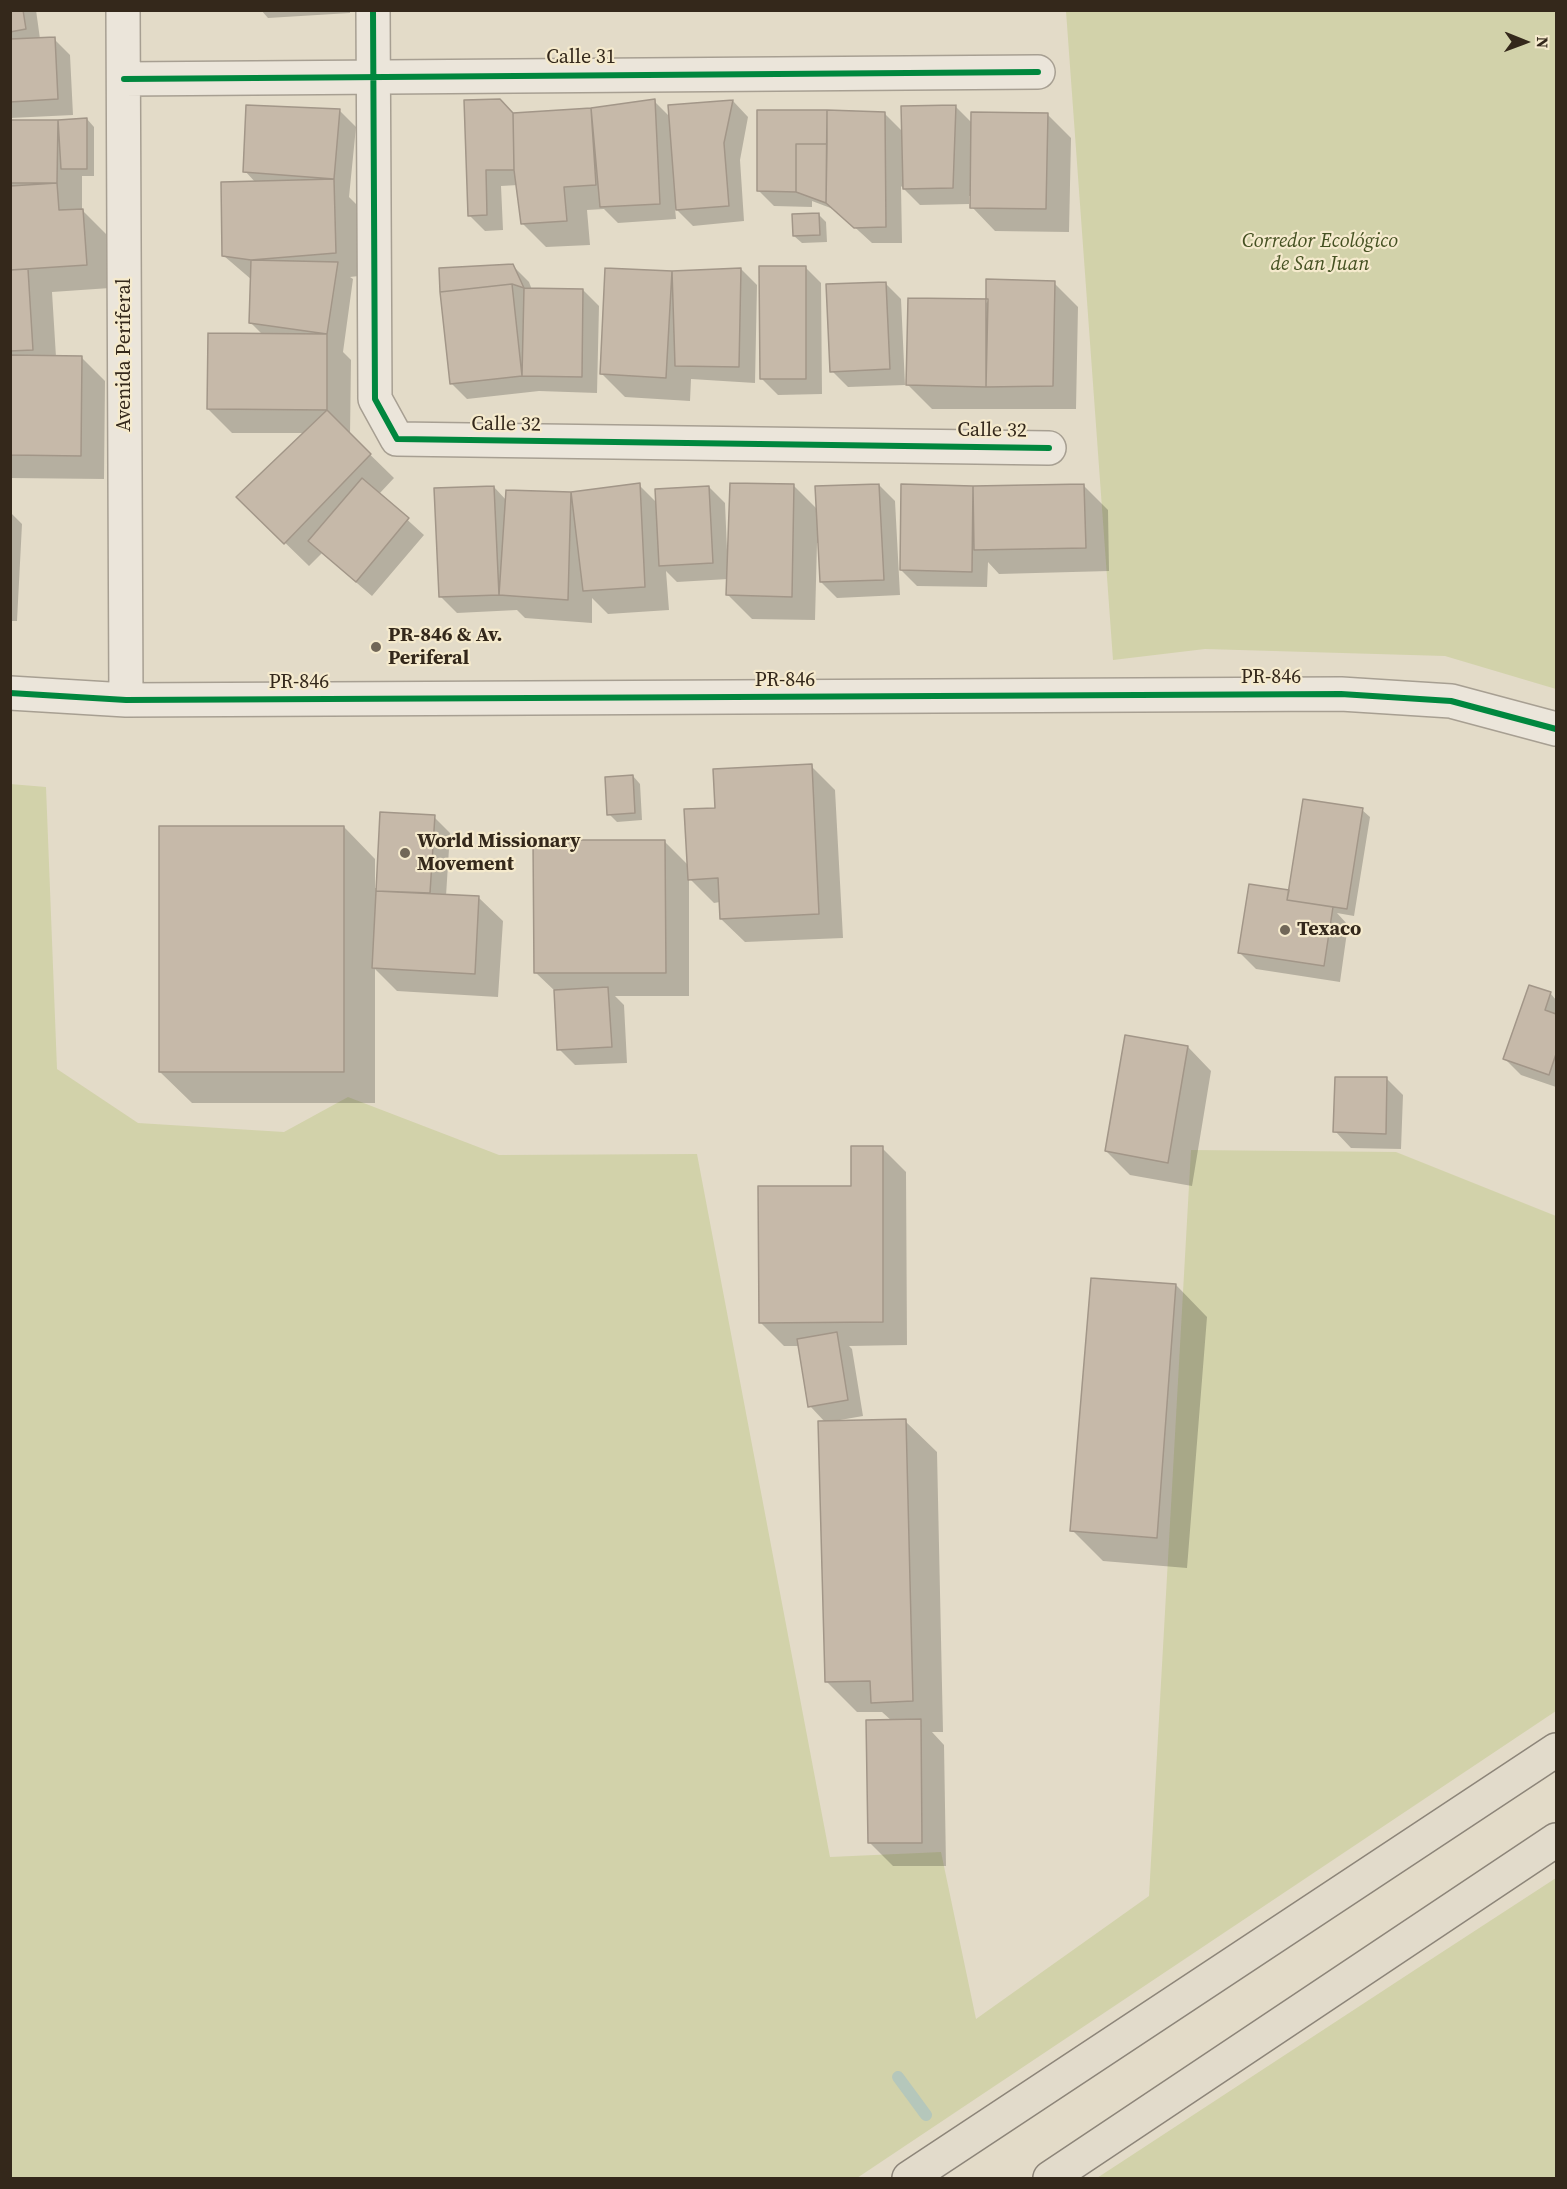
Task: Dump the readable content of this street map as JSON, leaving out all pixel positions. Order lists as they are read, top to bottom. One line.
{"streets":{"street":["Calle 31","Avenida Periferal","Calle 32","PR-846"]},"crossings":[["Calle 31","Avenida Periferal"],["Calle 31","Calle 32"],["Avenida Periferal","PR-846"]],"parks":["Corredor Ecológico de San Juan"],"places":["PR-846 & Av. Periferal","World Missionary Movement","Texaco"],"north":"right"}
